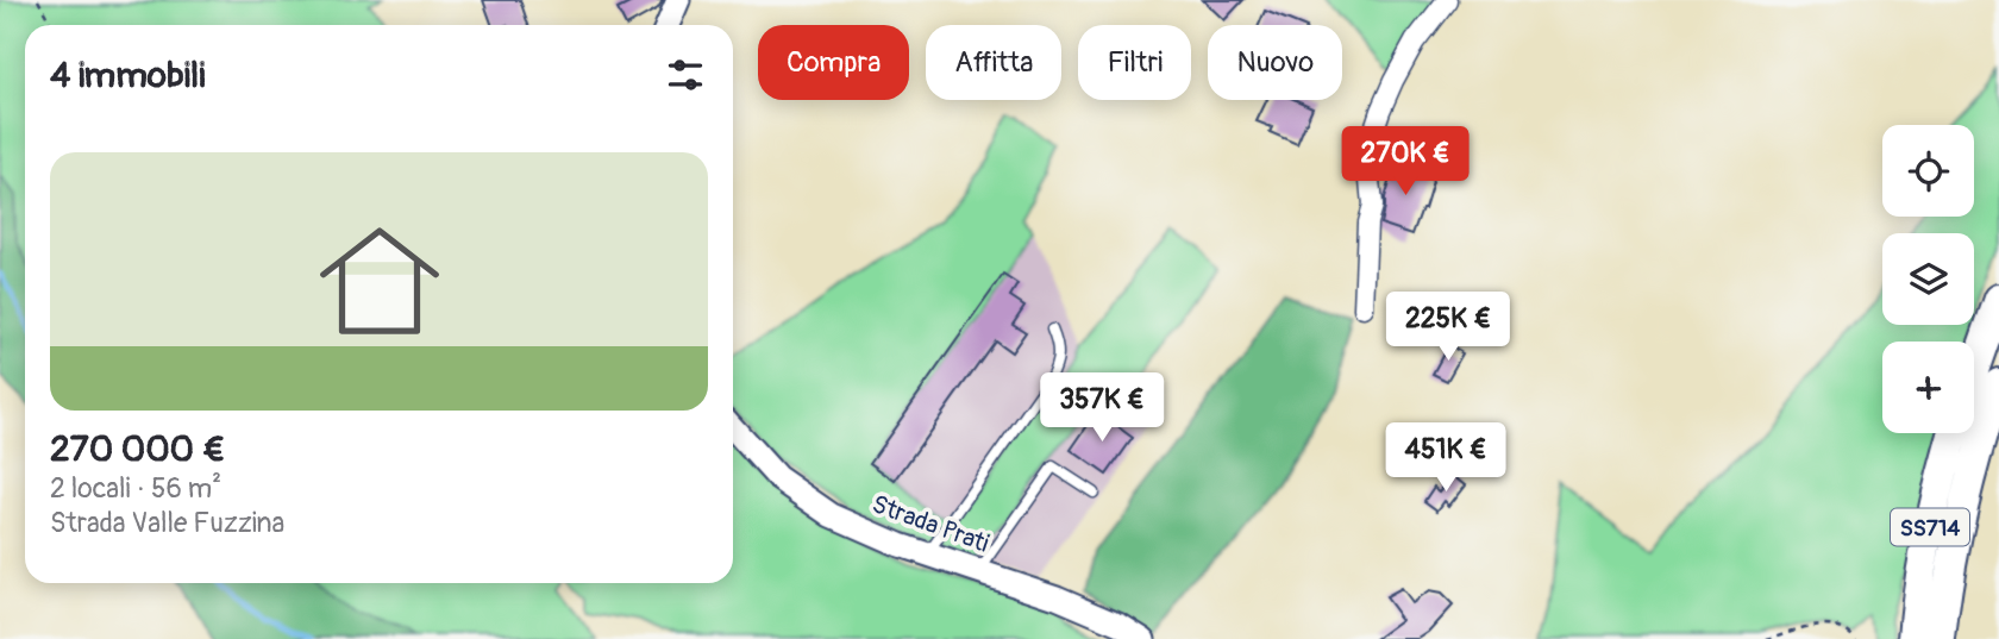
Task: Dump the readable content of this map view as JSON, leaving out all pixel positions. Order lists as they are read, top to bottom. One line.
{"streets":{"highway":["SS714"],"street":["Strada Prati"]},"page":{"chip":["Compra","Affitta","Filtri","Nuovo"],"heading":"4 immobili","map_buttons":"+","list":[{"name":"270 000 €","note":"2 locali · 56 m² · Strada Valle Fuzzina"}],"price":["270K €","225K €","357K €","451K €"]}}
